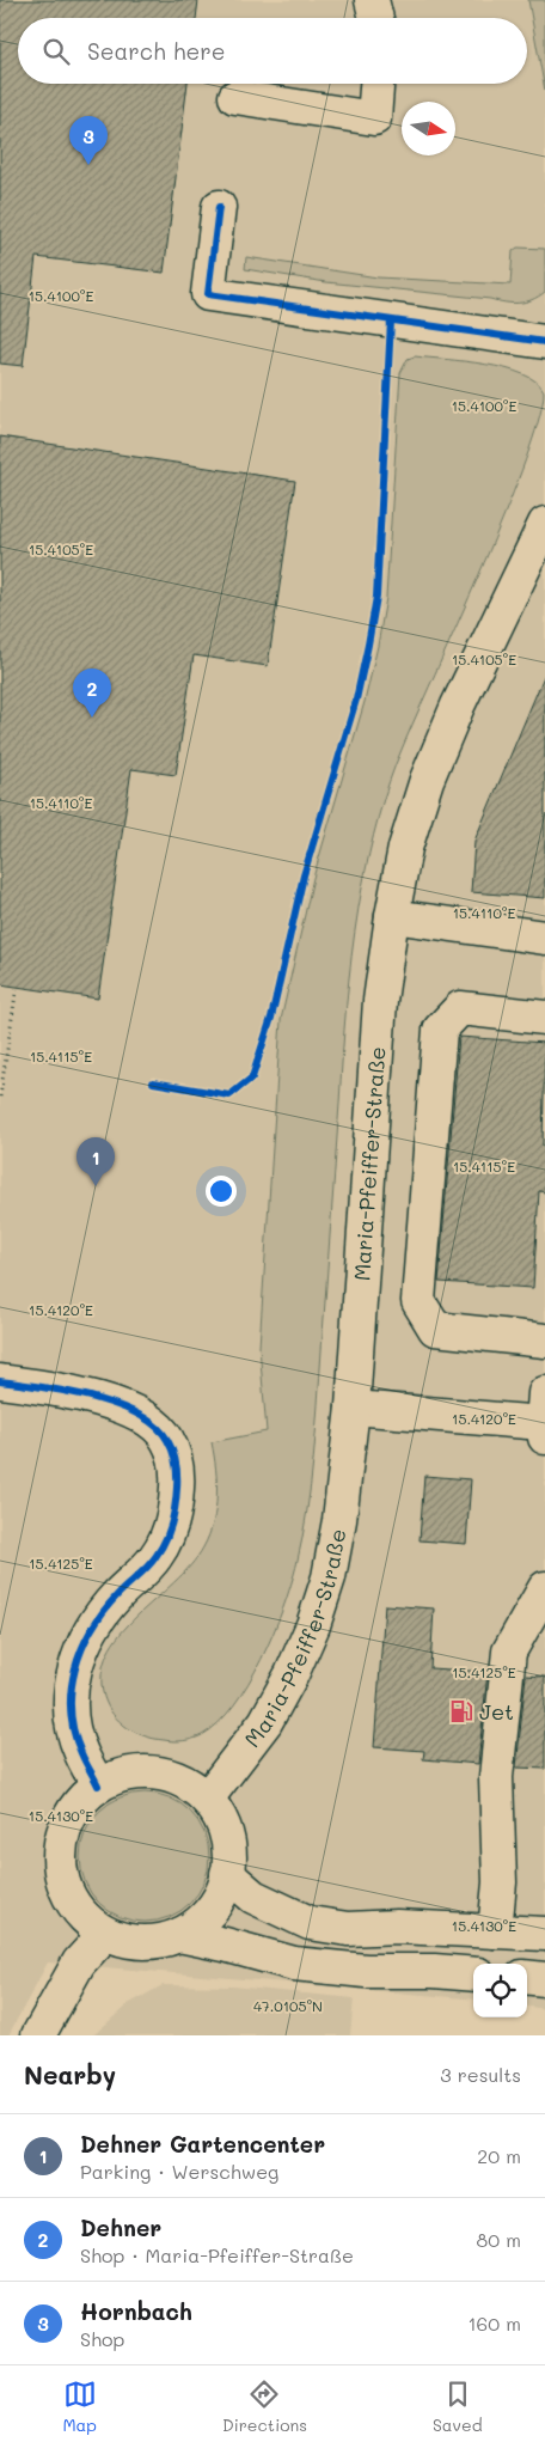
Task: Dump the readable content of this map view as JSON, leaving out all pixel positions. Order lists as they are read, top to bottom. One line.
{"streets":{"main road":["Maria-Pfeiffer-Straße"]},"places":{"fuel station":["Jet"]},"north":"right","page":{"search":"Search here","pins":["3","2","1"],"heading":["Nearby","3 results"],"list":[{"mark":"1","name":"Dehner Gartencenter","note":"Parking · Werschweg","value":"20 m"},{"mark":"2","name":"Dehner","note":"Shop · Maria-Pfeiffer-Straße","value":"80 m"},{"mark":"3","name":"Hornbach","note":"Shop","value":"160 m"}],"nav":["Map","Directions","Saved"]},"coordinates":["15.4100°E","15.4105°E","15.4110°E","15.4115°E","15.4120°E","15.4125°E","15.4130°E","47.0105°N"]}
